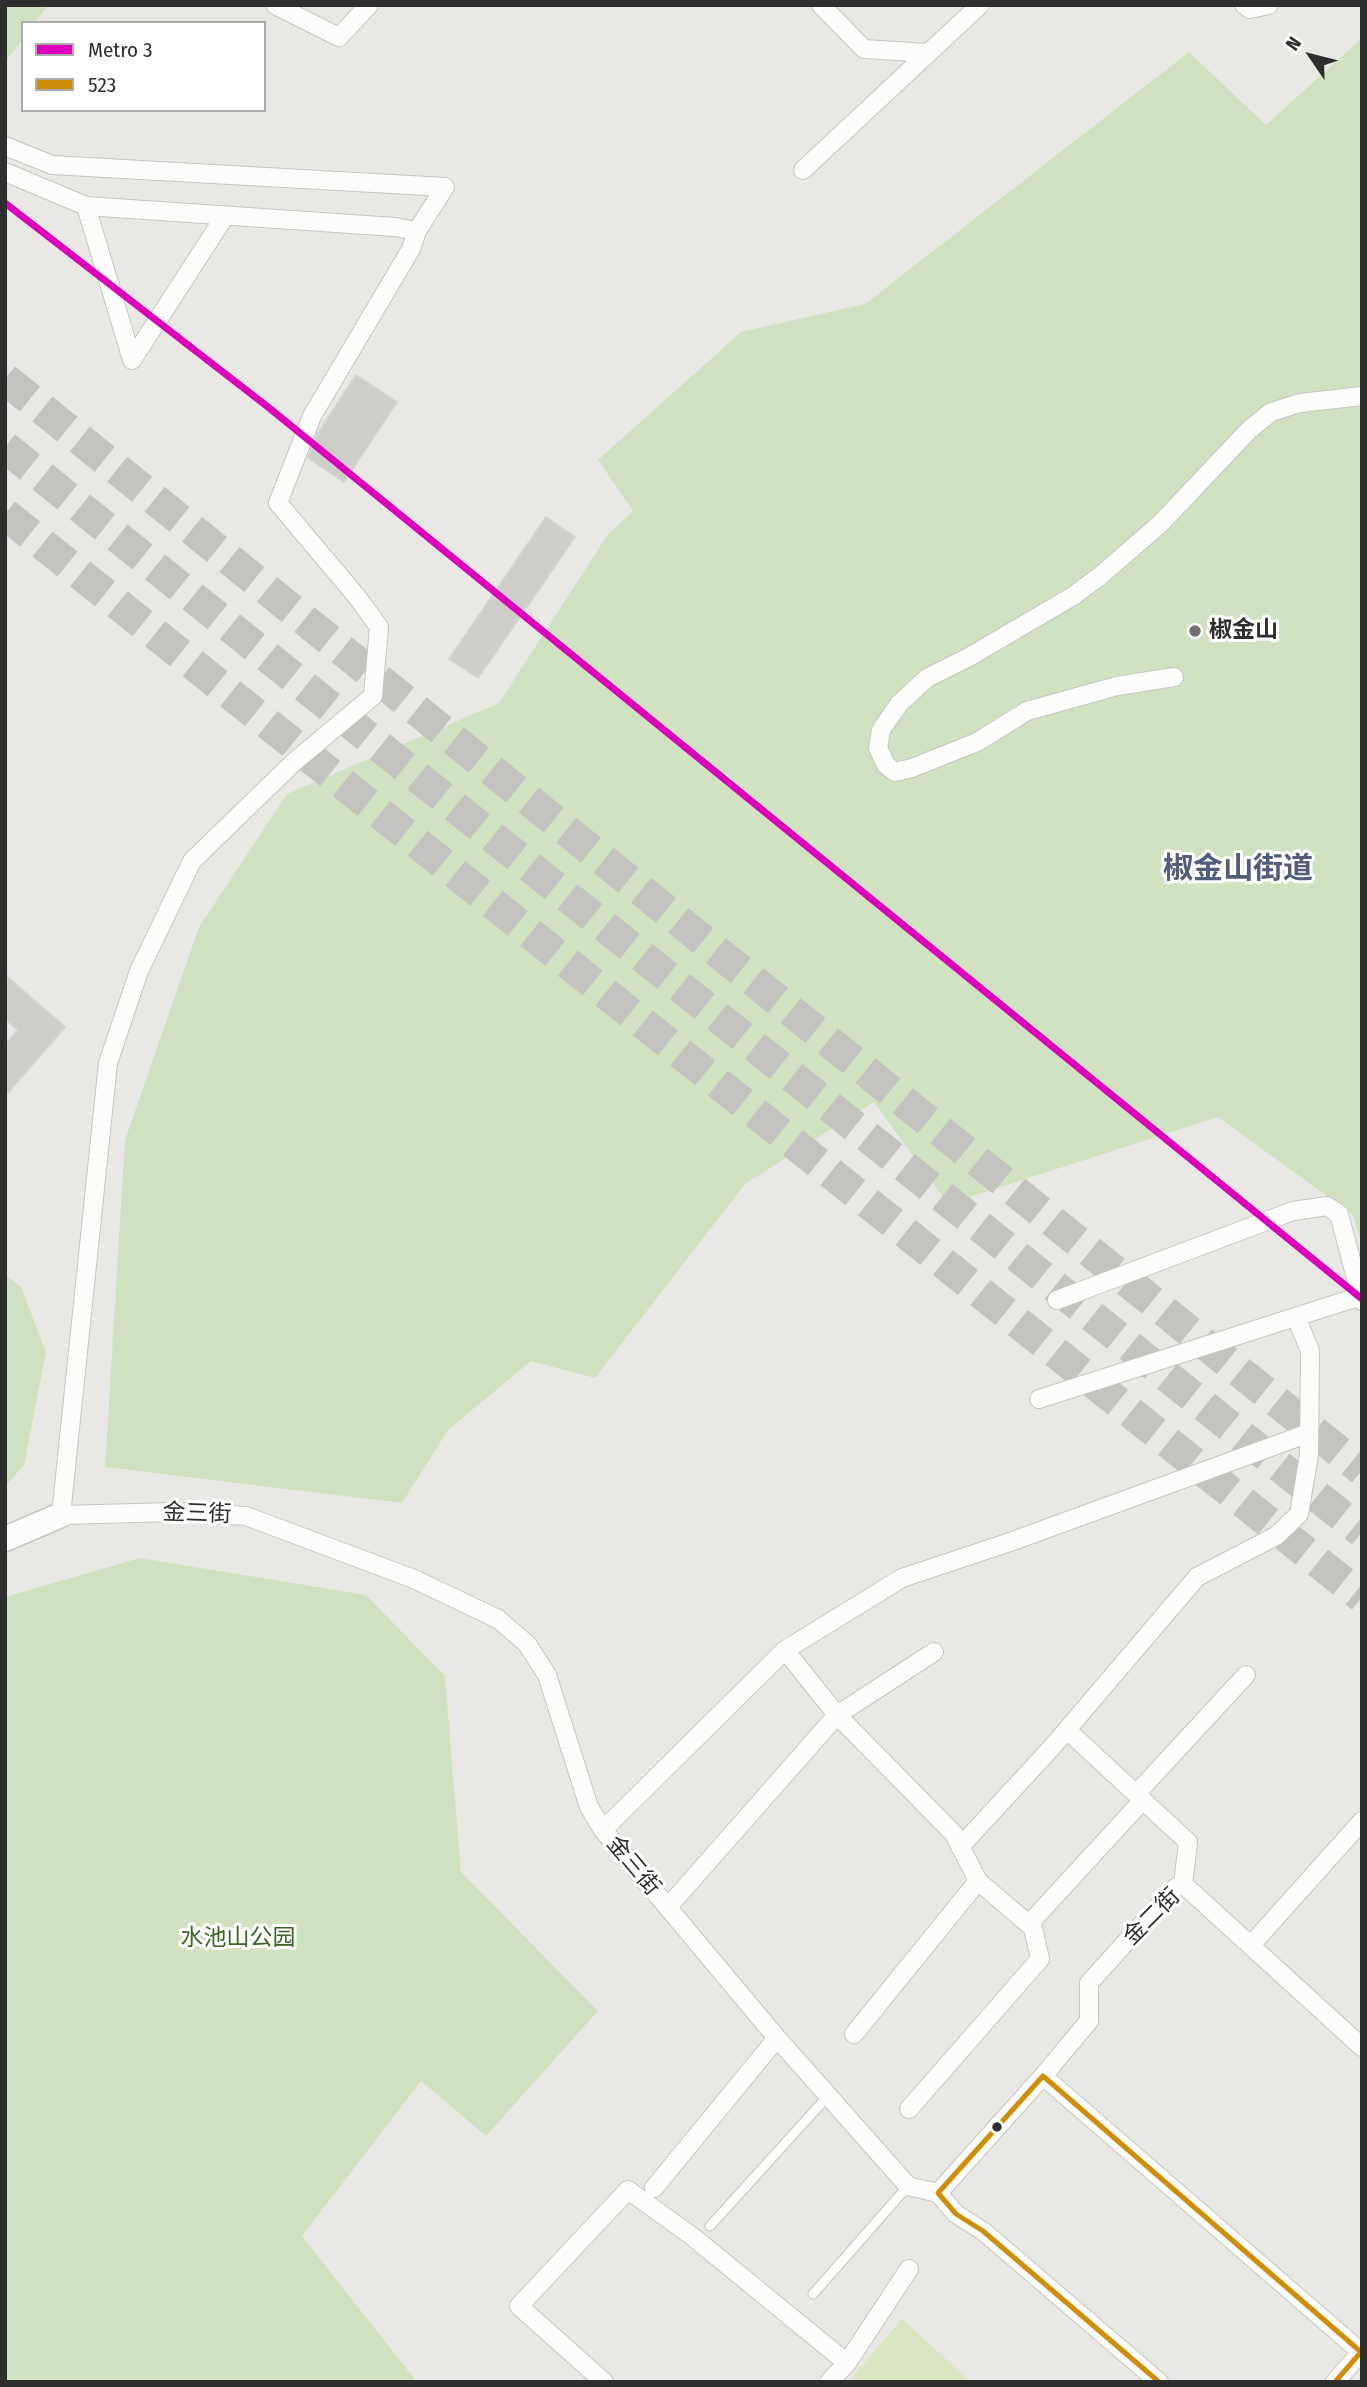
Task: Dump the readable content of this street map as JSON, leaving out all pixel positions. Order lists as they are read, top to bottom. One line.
{"streets":{"street":["金三街","金二街"]},"districts":["椒金山街道"],"parks":["水池山公园"],"places":["椒金山"],"lines":["metro line 3","transit line 523"],"legend":["Metro 3","523"],"north":"top left"}
